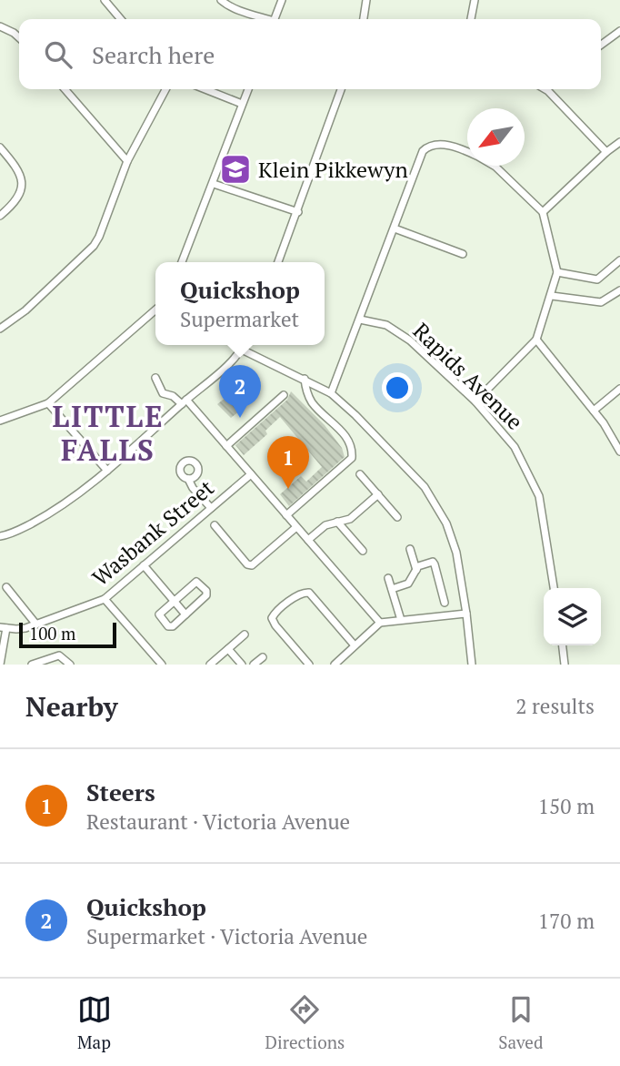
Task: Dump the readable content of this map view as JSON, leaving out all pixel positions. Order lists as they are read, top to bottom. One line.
{"streets":{"street":["Rapids Avenue","Wasbank Street"]},"districts":["LITTLE FALLS"],"places":{"school or university":["Klein Pikkewyn"]},"scale_bar":"100 m","north":"bottom left","page":{"search":"Search here","popup":["Quickshop","Supermarket"],"pins":["2","1"],"scale":"100 m","heading":["Nearby","2 results"],"list":[{"mark":"1","name":"Steers","note":"Restaurant · Victoria Avenue","value":"150 m"},{"mark":"2","name":"Quickshop","note":"Supermarket · Victoria Avenue","value":"170 m"}],"nav":["Map","Directions","Saved"]}}
